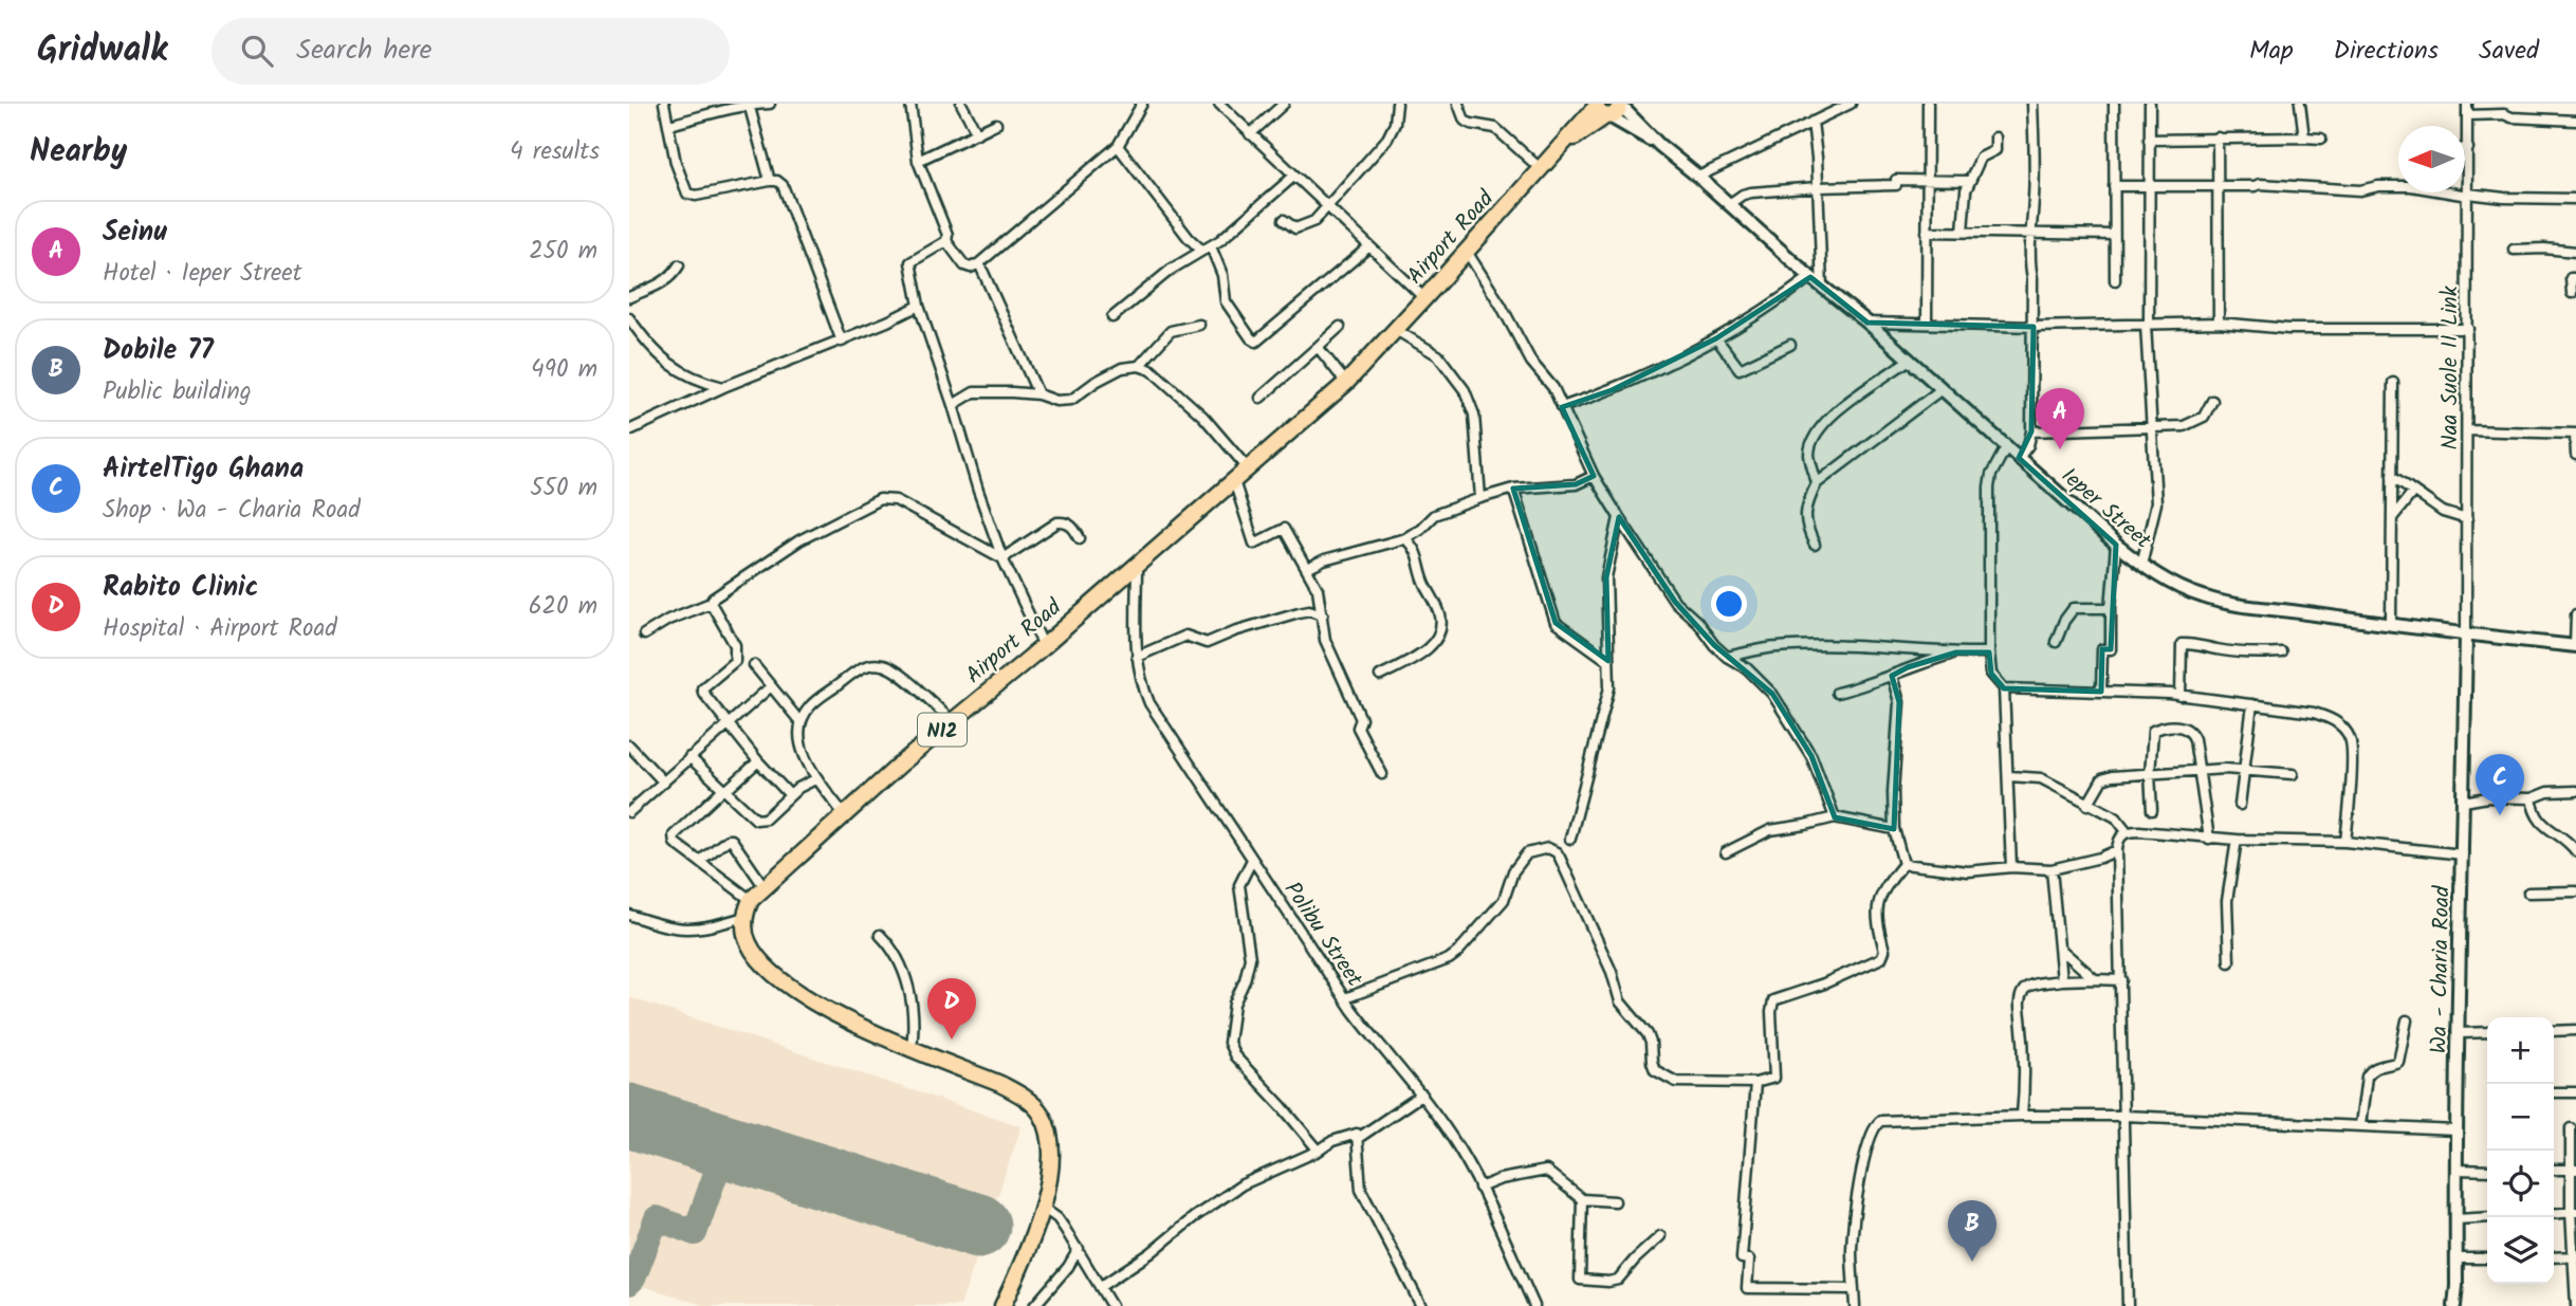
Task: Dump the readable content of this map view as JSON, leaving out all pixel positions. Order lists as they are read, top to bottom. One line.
{"streets":{"highway":["Airport Road","N12"],"street":["Naa Suole II Link","Ieper Street","Polibu Street","Wa - Charia Road"]},"crossings":[["Airport Road","Ieper Street"],["Airport Road","Polibu Street"],["Naa Suole II Link","Ieper Street"],["Naa Suole II Link","Wa - Charia Road"],["Ieper Street","Wa - Charia Road"]],"north":"left","page":{"header":"Gridwalk","search":"Search here","nav":["Map","Directions","Saved"],"heading":["Nearby","4 results"],"list":[{"mark":"A","name":"Seinu","note":"Hotel · Ieper Street","value":"250 m"},{"mark":"B","name":"Dobile 77","note":"Public building","value":"490 m"},{"mark":"C","name":"AirtelTigo Ghana","note":"Shop · Wa - Charia Road","value":"550 m"},{"mark":"D","name":"Rabito Clinic","note":"Hospital · Airport Road","value":"620 m"}],"pins":["A","C","D","B"],"map_buttons":["+","−"]}}
